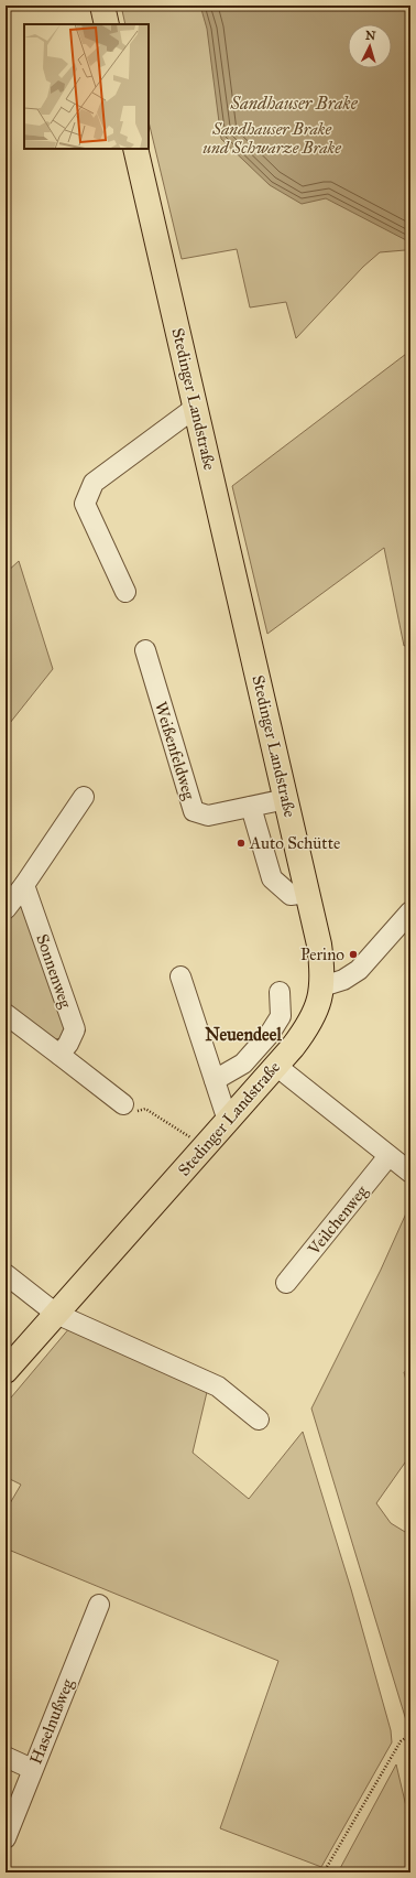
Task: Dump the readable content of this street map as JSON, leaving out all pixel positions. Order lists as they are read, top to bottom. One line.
{"streets":{"main road":["Stedinger Landstraße"],"street":["Weißenfeldweg","Sonnenweg","Veilchenweg","Haselnußweg"]},"crossings":[["Stedinger Landstraße","Weißenfeldweg"]],"districts":["Neuendeel"],"water":["Sandhauser Brake"],"parks":["Sandhauser Brake und Schwarze Brake"],"places":["Auto Schütte","Perino"],"north":"top"}
